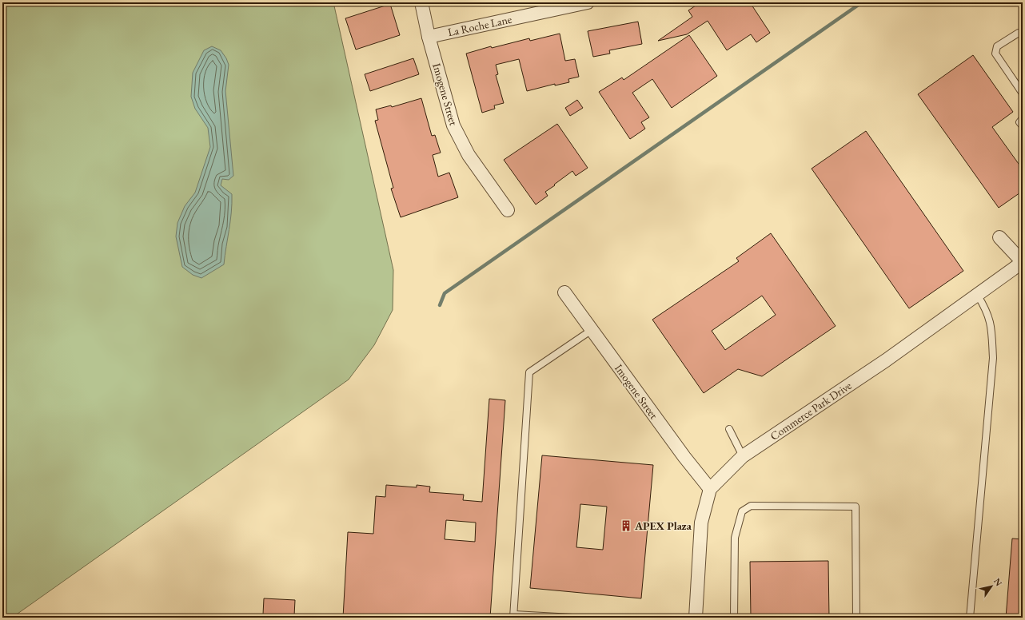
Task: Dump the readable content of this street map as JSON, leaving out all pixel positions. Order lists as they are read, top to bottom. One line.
{"streets":{"street":["La Roche Lane","Imogene Street","Commerce Park Drive"]},"crossings":[["La Roche Lane","Imogene Street"],["Imogene Street","Commerce Park Drive"]],"places":{"building":["APEX Plaza"]},"north":"top right"}
